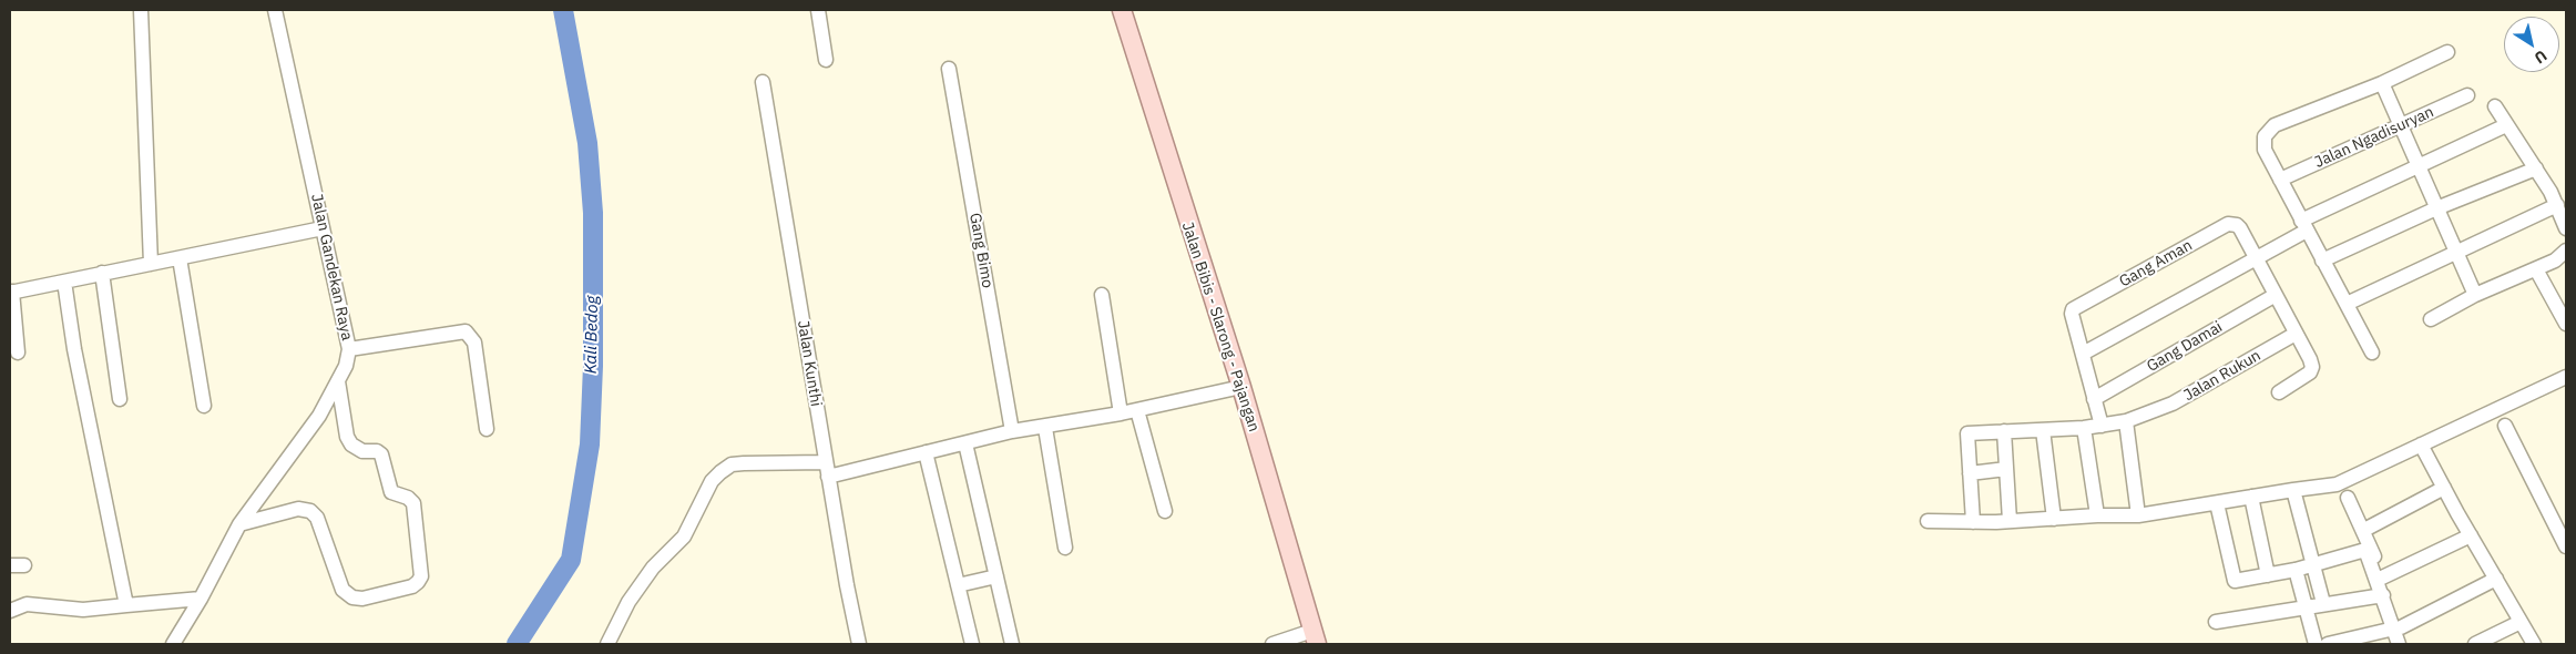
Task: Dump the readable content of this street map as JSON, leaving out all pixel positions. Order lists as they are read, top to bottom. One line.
{"streets":{"main road":["Jalan Bibis - Slarong - Pajangan"],"street":["Jalan Ngadisuryan","Gang Bimo","Gang Aman","Jalan Gandekan Raya","Gang Damai","Jalan Kunthi","Jalan Rukun"]},"water":["Kali Bedog"],"north":"bottom right"}
